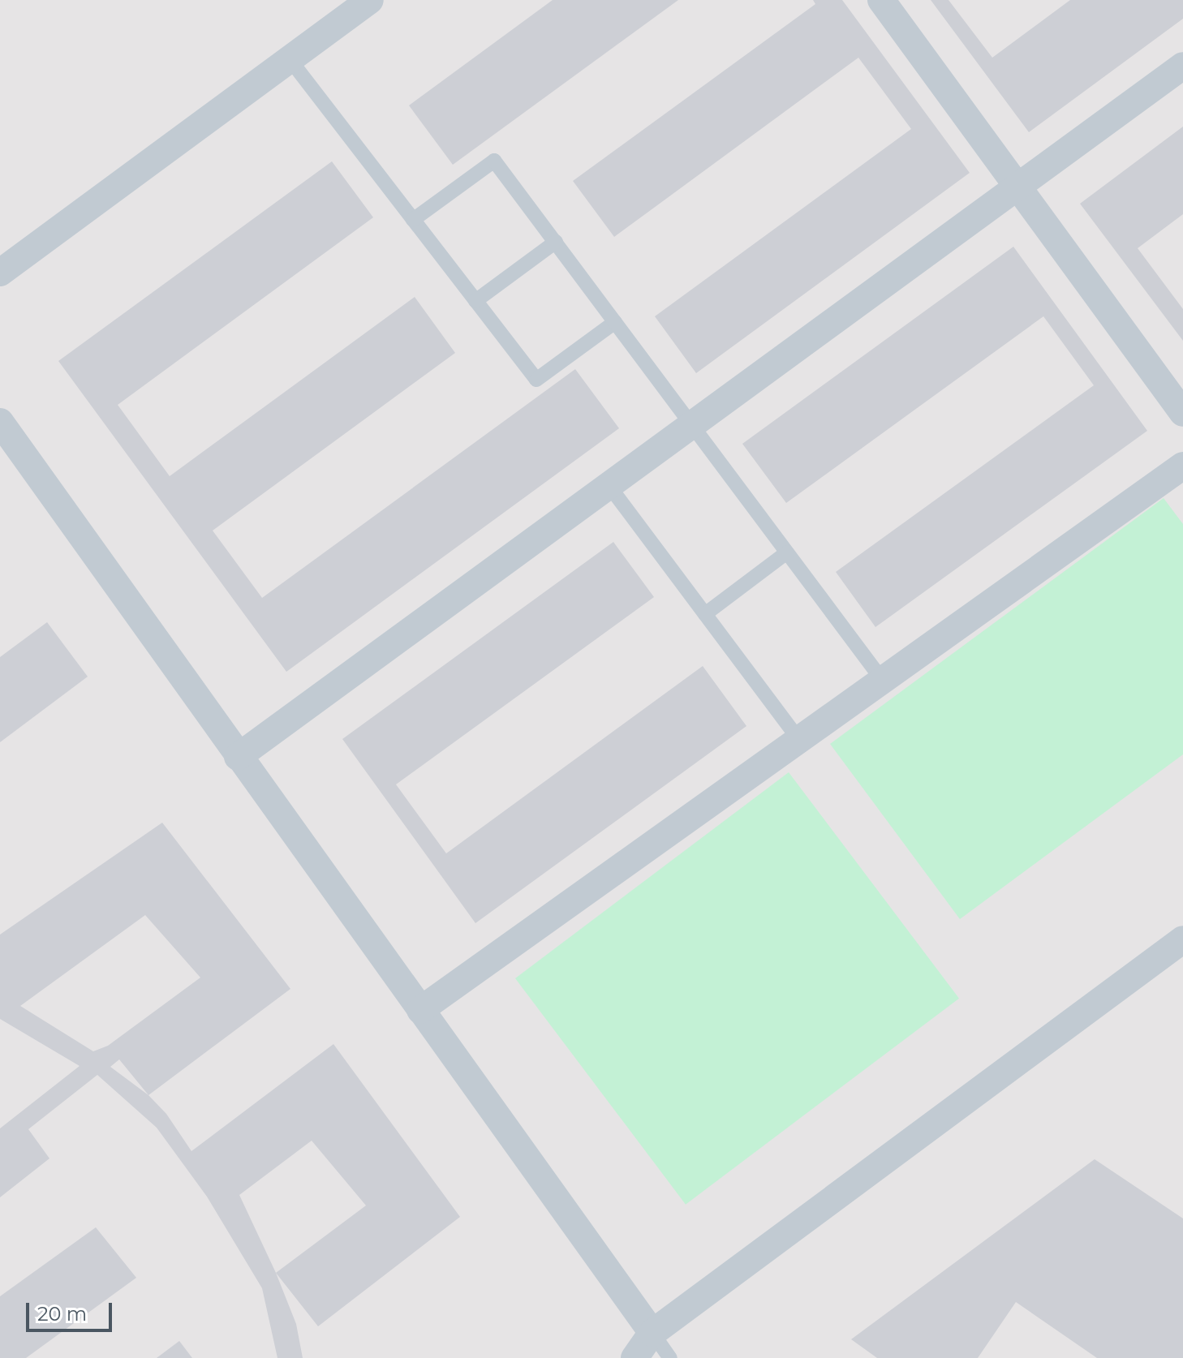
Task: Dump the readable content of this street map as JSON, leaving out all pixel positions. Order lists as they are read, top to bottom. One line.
{"scale_bar":"20 m"}
